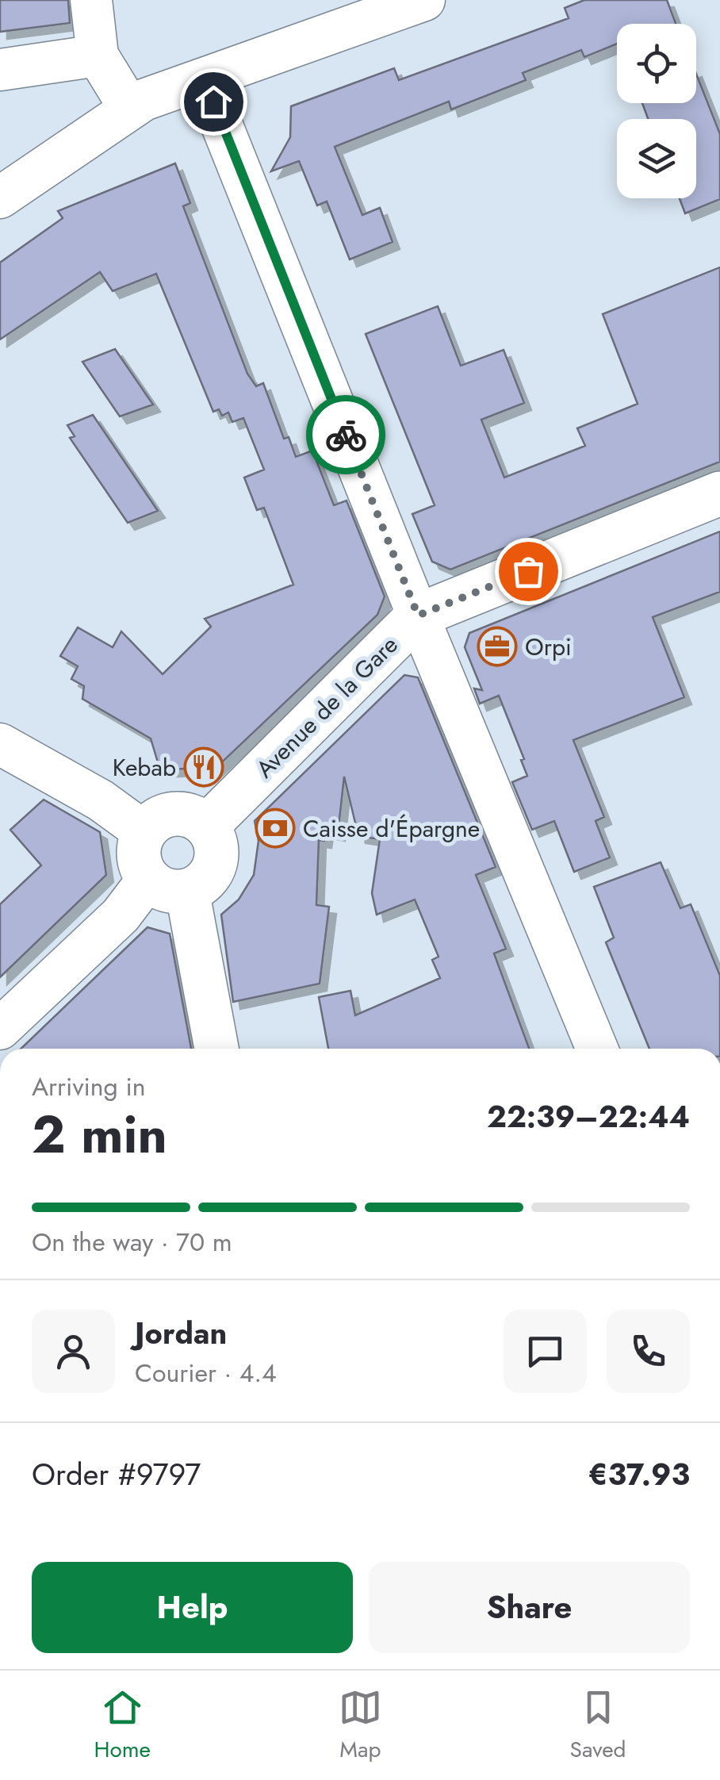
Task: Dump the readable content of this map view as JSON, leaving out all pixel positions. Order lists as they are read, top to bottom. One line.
{"streets":{"street":["Avenue de la Gare"]},"places":{"office":["Orpi"],"restaurant":["Kebab"],"bank":["Caisse d'Épargne"]},"page":{"heading":["2 min","Arriving in","22:39–22:44"],"panel":["Jordan","Courier · 4.4","Order #9797","€37.93"],"bar":"On the way · 70 m","buttons":["Help","Share"],"tabs":["Home","Map","Saved"]}}
